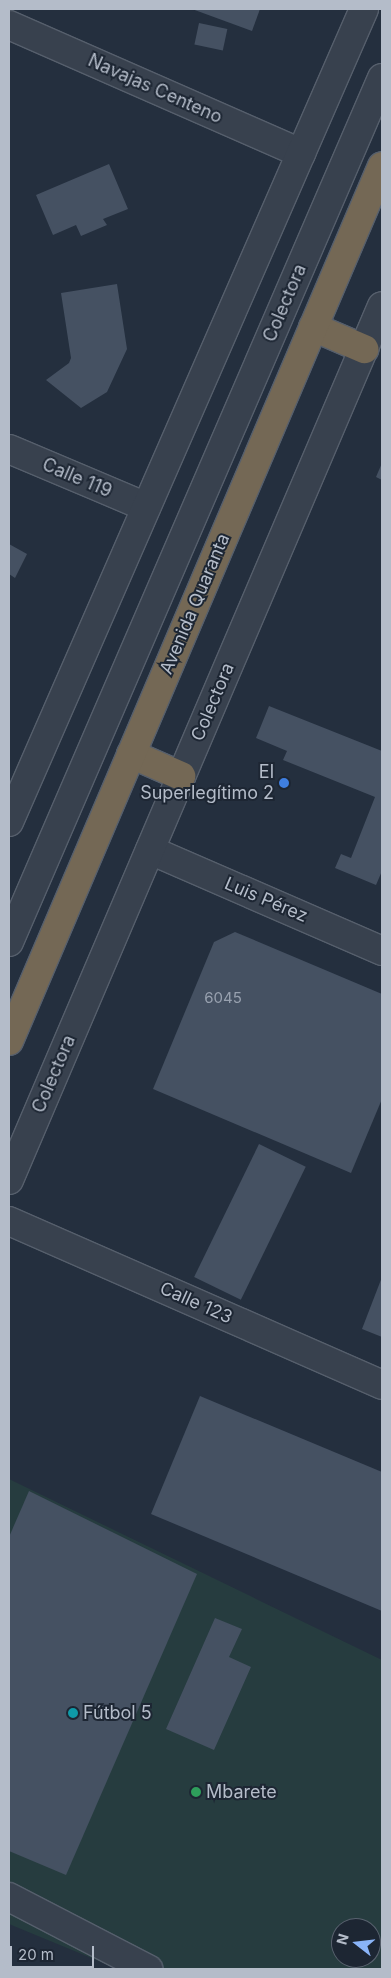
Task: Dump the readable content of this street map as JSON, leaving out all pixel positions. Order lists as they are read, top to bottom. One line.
{"streets":{"highway":["Avenida Quaranta"],"street":["Navajas Centeno","Colectora","Calle 119","Luis Pérez","Calle 123"]},"crossings":[["Colectora","Luis Pérez"]],"places":["El Superlegítimo 2","Fútbol 5","Mbarete"],"house_numbers":["6045"],"scale_bar":"20 m","north":"left"}
